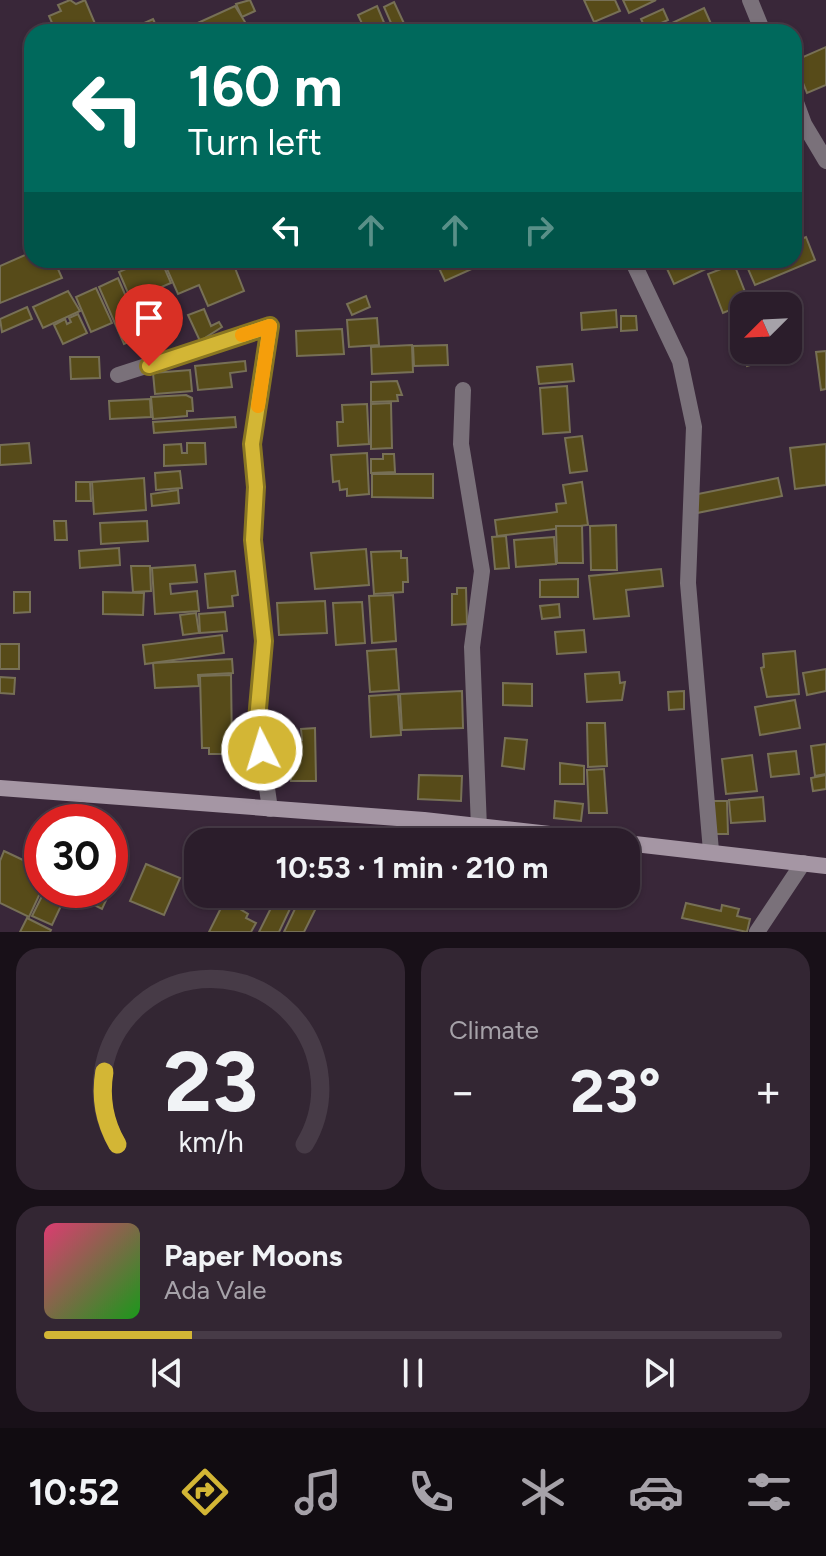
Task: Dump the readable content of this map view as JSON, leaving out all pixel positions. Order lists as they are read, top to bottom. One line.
{"north":"bottom left","page":{"turn":["160 m","Turn left"],"limit":"30","trip":"10:53 · 1 min · 210 m","tile":"Climate","heat":["−","23°","+"],"song":["Paper Moons","Ada Vale"],"tabs":"10:52","gauge":["23","km/h"]}}
